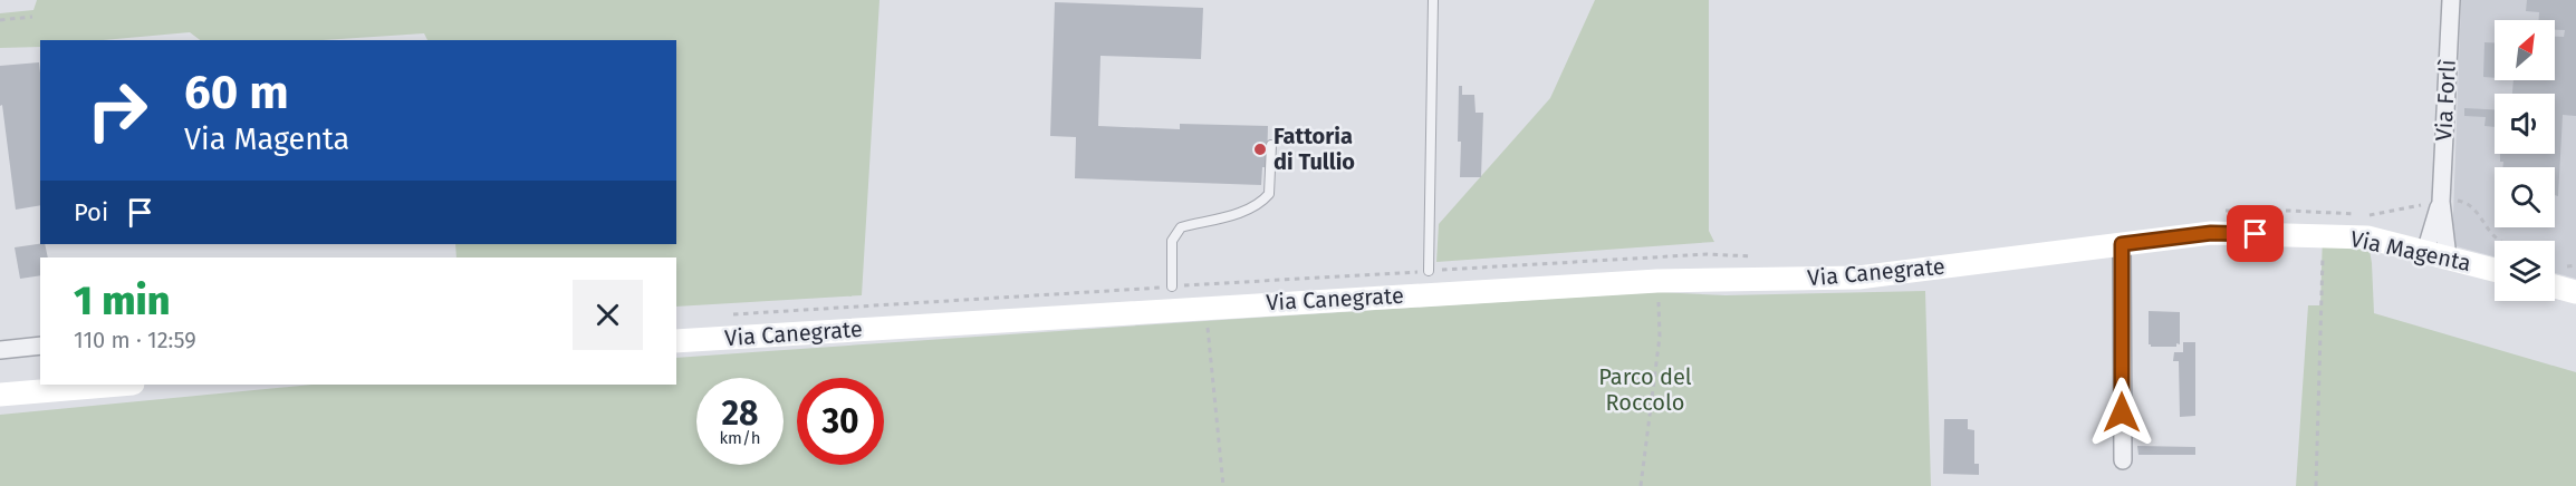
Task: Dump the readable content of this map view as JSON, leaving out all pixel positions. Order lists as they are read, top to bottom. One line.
{"streets":{"street":["Via Forlì","Via Magenta","Via Canegrate"]},"crossings":[["Via Forlì","Via Magenta"],["Via Magenta","Via Canegrate"]],"parks":["Parco del Roccolo"],"places":["Fattoria di Tullio"],"north":"top right","page":{"turn":["60 m","Via Magenta"],"then":"Poi","heading":["1 min","110 m · 12:59"],"speed":"28 km/h","limit":"30"}}
